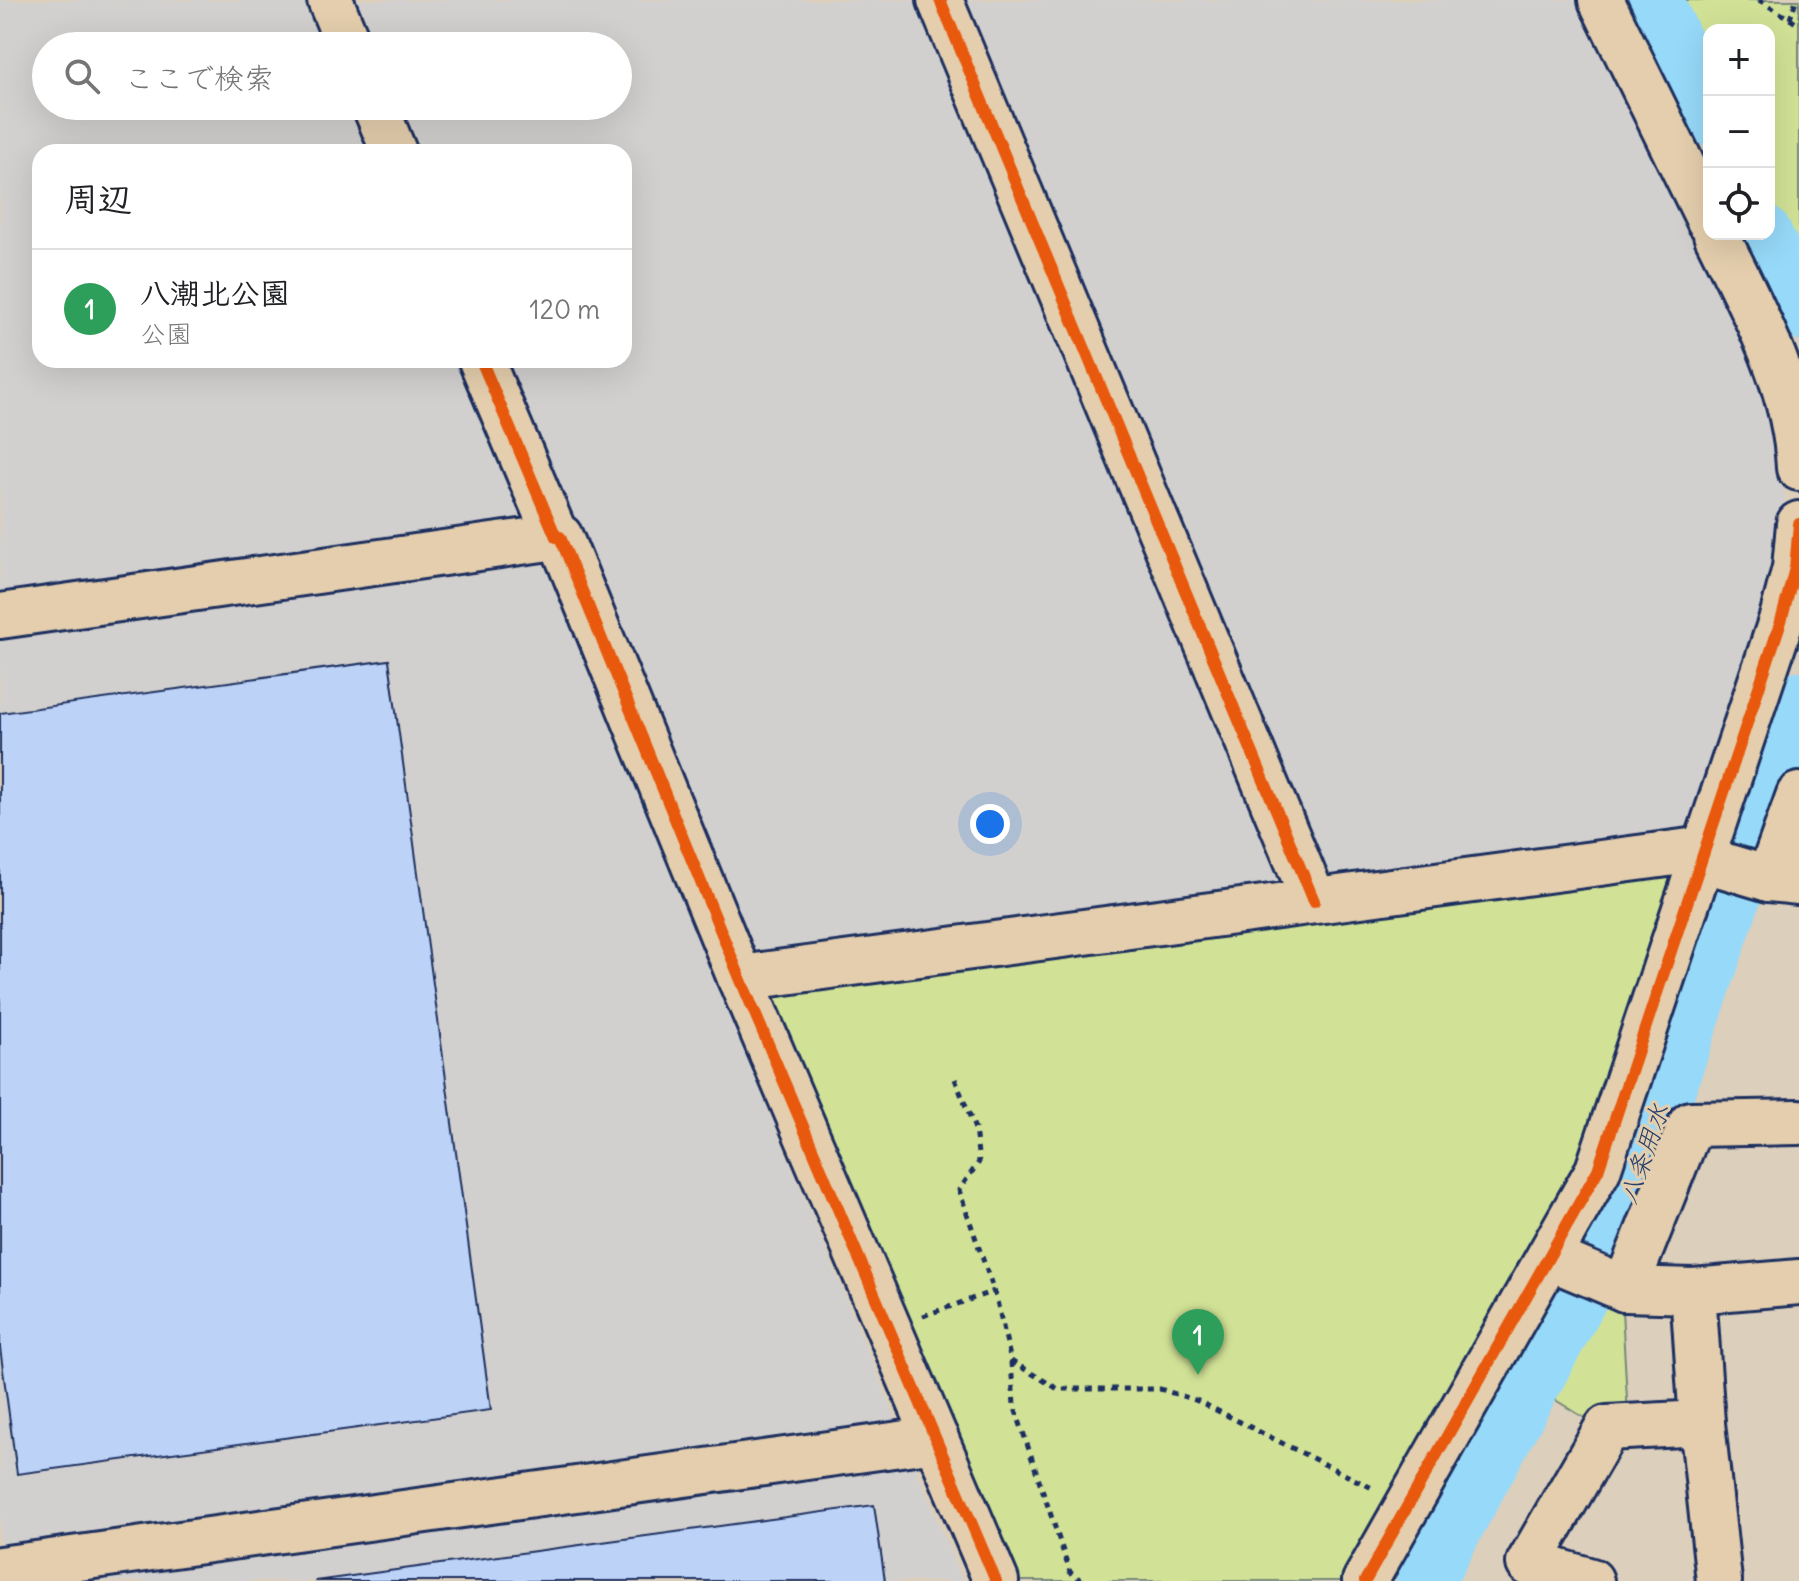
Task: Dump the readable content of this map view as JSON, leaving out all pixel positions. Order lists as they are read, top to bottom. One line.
{"water":["八条用水"],"page":{"map_buttons":["+","−"],"search":"ここで検索","heading":"周辺","list":[{"mark":"1","name":"八潮北公園","note":"公園","value":"120 m"}],"pins":"1"}}
